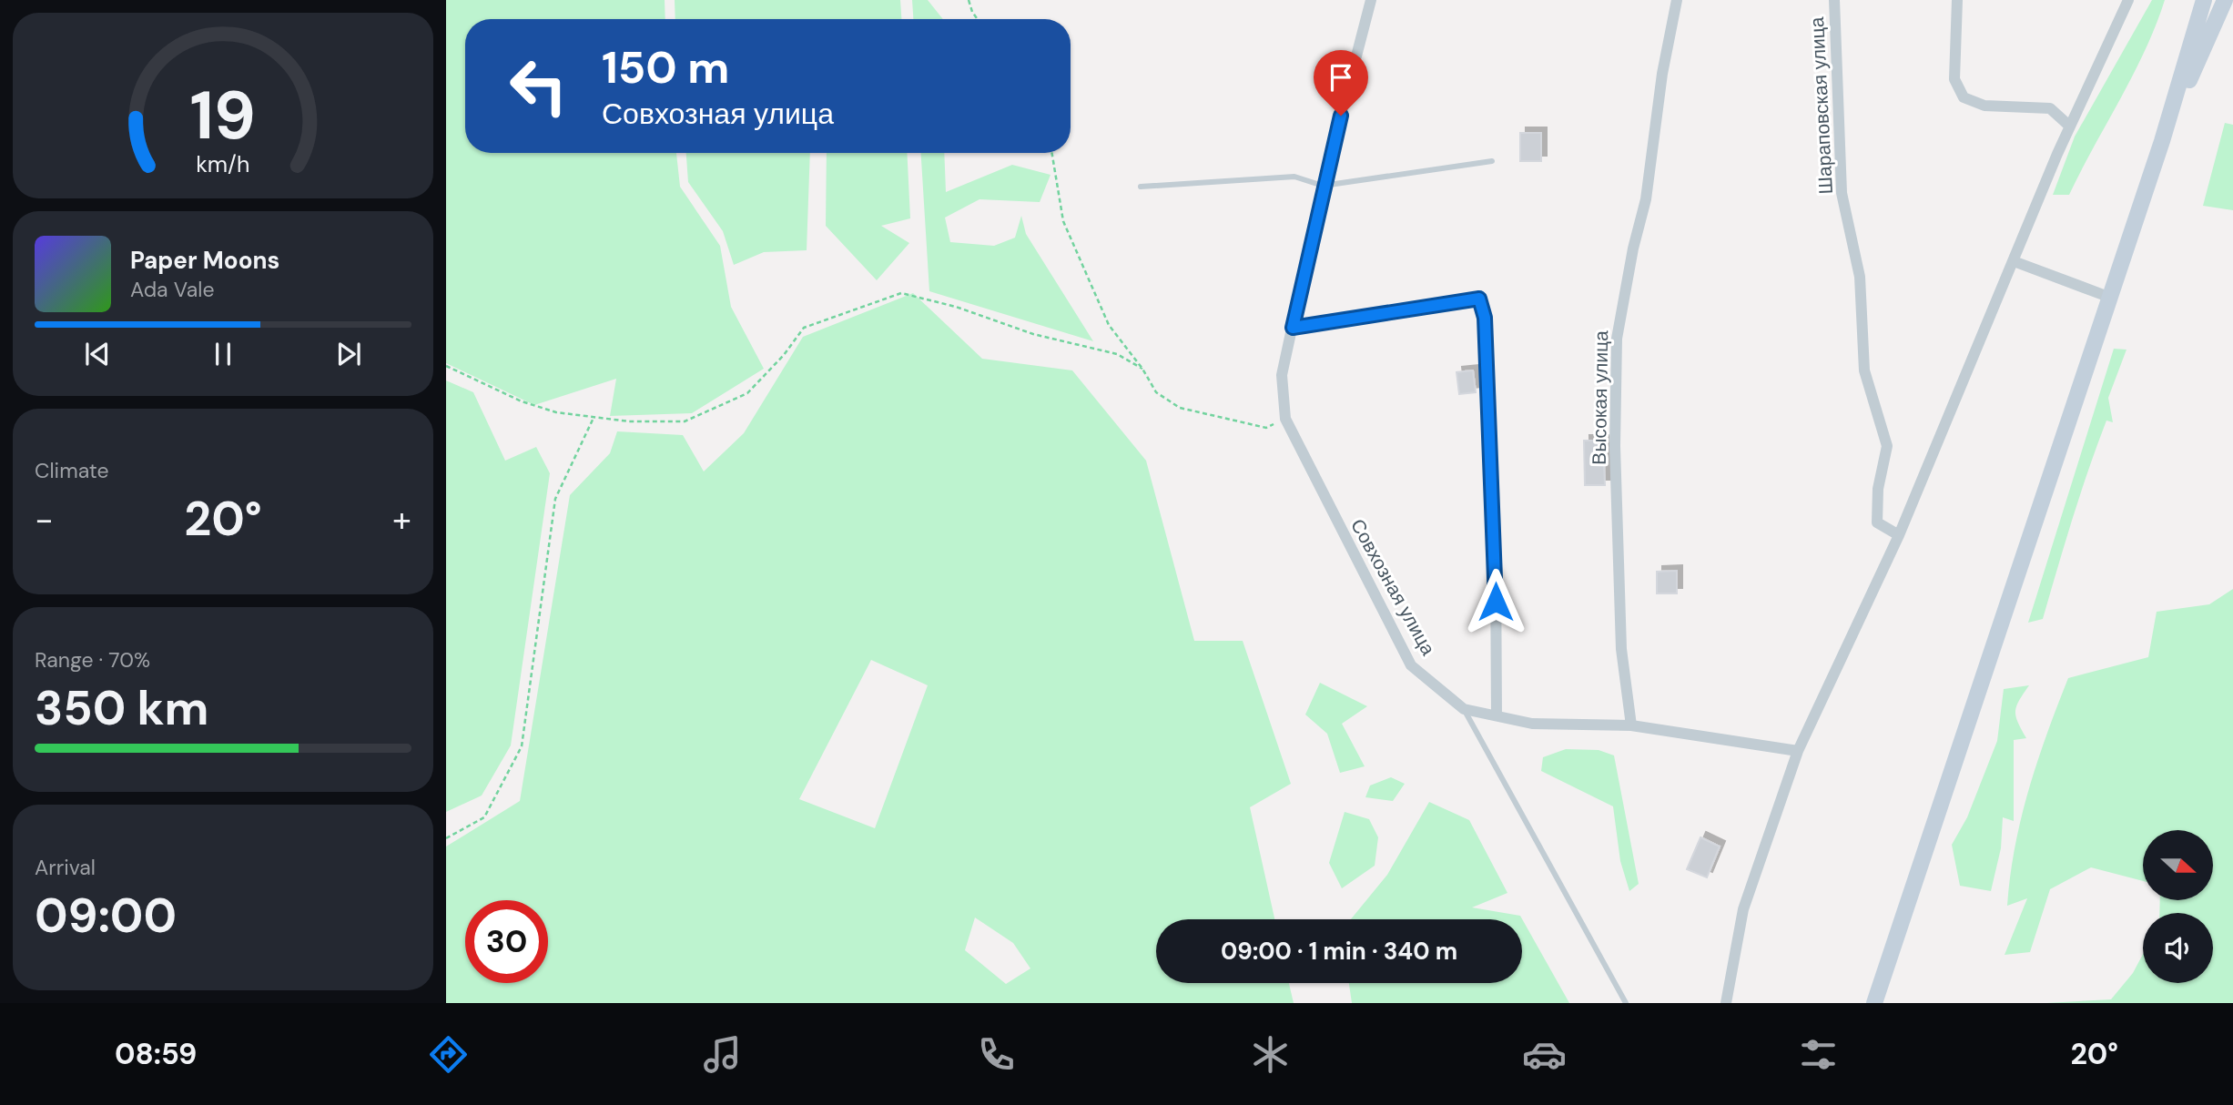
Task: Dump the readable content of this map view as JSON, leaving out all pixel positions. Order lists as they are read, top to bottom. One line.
{"streets":{"street":["Шараповская улица","Высокая улица","Совхозная улица"]},"crossings":[["Высокая улица","Совхозная улица"]],"north":"right","page":{"turn":["150 m","Совхозная улица"],"song":["Paper Moons","Ada Vale"],"tile":["Climate",["Range · 70%","350 km"],["Arrival","09:00"]],"heat":["−","20°","+"],"limit":"30","trip":"09:00 · 1 min · 340 m","tabs":["08:59","20°"],"gauge":["19","km/h"]}}
